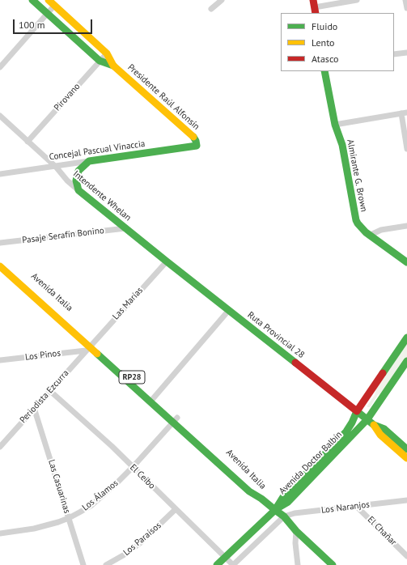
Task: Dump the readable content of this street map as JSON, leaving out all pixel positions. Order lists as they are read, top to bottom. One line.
{"streets":{"main road":["Presidente Raúl Alfonsín","Concejal Pascual Vinaccia","Almirante G. Brown","Intendente Whelan","Avenida Italia","Ruta Provincial 28","RP28","Avenida Doctor Balbín"],"street":["Pirovano","Pasaje Serafín Bonino","Las Marías","Los Pinos","Periodista Ezcurra","El Ceibo","Las Casuarinas","Los Álamos","Los Naranjos","El Chañar","Los Paraísos"]},"crossings":[["Pirovano","Presidente Raúl Alfonsín"],["Pirovano","Intendente Whelan"],["Presidente Raúl Alfonsín","Concejal Pascual Vinaccia"],["Concejal Pascual Vinaccia","Intendente Whelan"],["Intendente Whelan","Pasaje Serafín Bonino"],["Intendente Whelan","Las Marías"],["Intendente Whelan","Ruta Provincial 28"],["Avenida Italia","Las Marías"],["Avenida Italia","Los Pinos"],["Avenida Italia","Periodista Ezcurra"],["Avenida Italia","Avenida Doctor Balbín"],["Avenida Italia","Los Álamos"],["Avenida Italia","Los Naranjos"],["Las Marías","Ruta Provincial 28"],["Las Marías","Los Pinos"],["Las Marías","Periodista Ezcurra"],["Ruta Provincial 28","Avenida Doctor Balbín"],["Los Pinos","Periodista Ezcurra"],["Periodista Ezcurra","El Ceibo"],["Periodista Ezcurra","Las Casuarinas"],["El Ceibo","Los Álamos"],["El Ceibo","Los Paraísos"],["Las Casuarinas","Los Álamos"],["Los Naranjos","El Chañar"]],"legend":["Fluido","Lento","Atasco"],"scale_bar":"100 m"}
